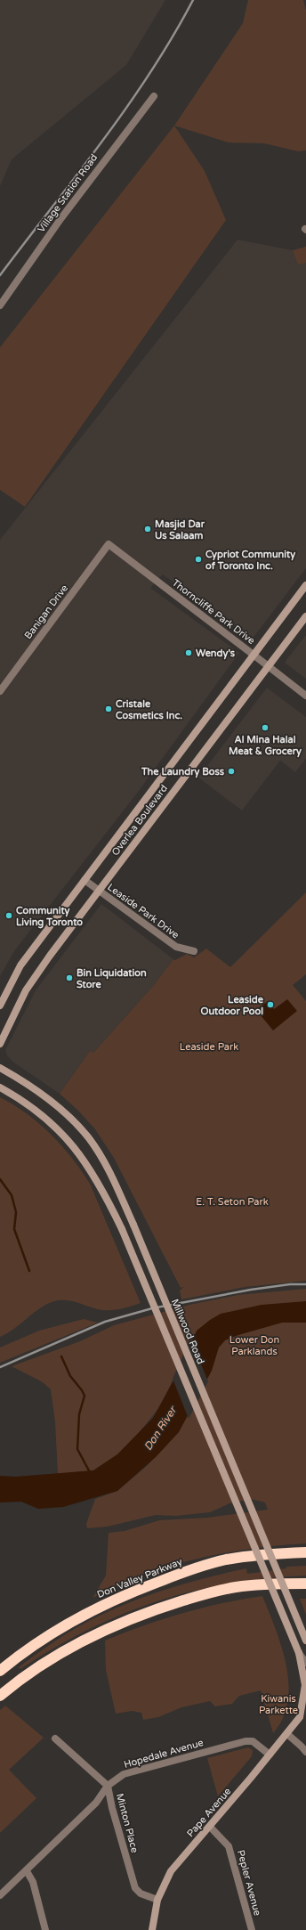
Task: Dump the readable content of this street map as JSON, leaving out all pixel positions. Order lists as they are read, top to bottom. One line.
{"streets":{"highway":["Don Valley Parkway"],"main road":["Overlea Boulevard","Millwood Road","Pape Avenue"],"street":["Village Station Road","Banigan Drive","Thorncliffe Park Drive","Leaside Park Drive","Hopedale Avenue","Minton Place","Pepler Avenue"]},"crossings":[["Banigan Drive","Thorncliffe Park Drive"],["Thorncliffe Park Drive","Overlea Boulevard"],["Overlea Boulevard","Leaside Park Drive"],["Hopedale Avenue","Pape Avenue"],["Hopedale Avenue","Minton Place"],["Pape Avenue","Minton Place"],["Pape Avenue","Pepler Avenue"]],"water":["Don River"],"parks":["Leaside Park","E. T. Seton Park","Lower Don Parklands","Kiwanis Parkette"],"places":["Masjid Dar Us Salaam","Cypriot Community of Toronto Inc.","Wendy's","Cristale Cosmetics Inc.","Al Mina Halal Meat & Grocery","The Laundry Boss","Community Living Toronto","Bin Liquidation Store","Leaside Outdoor Pool"]}
